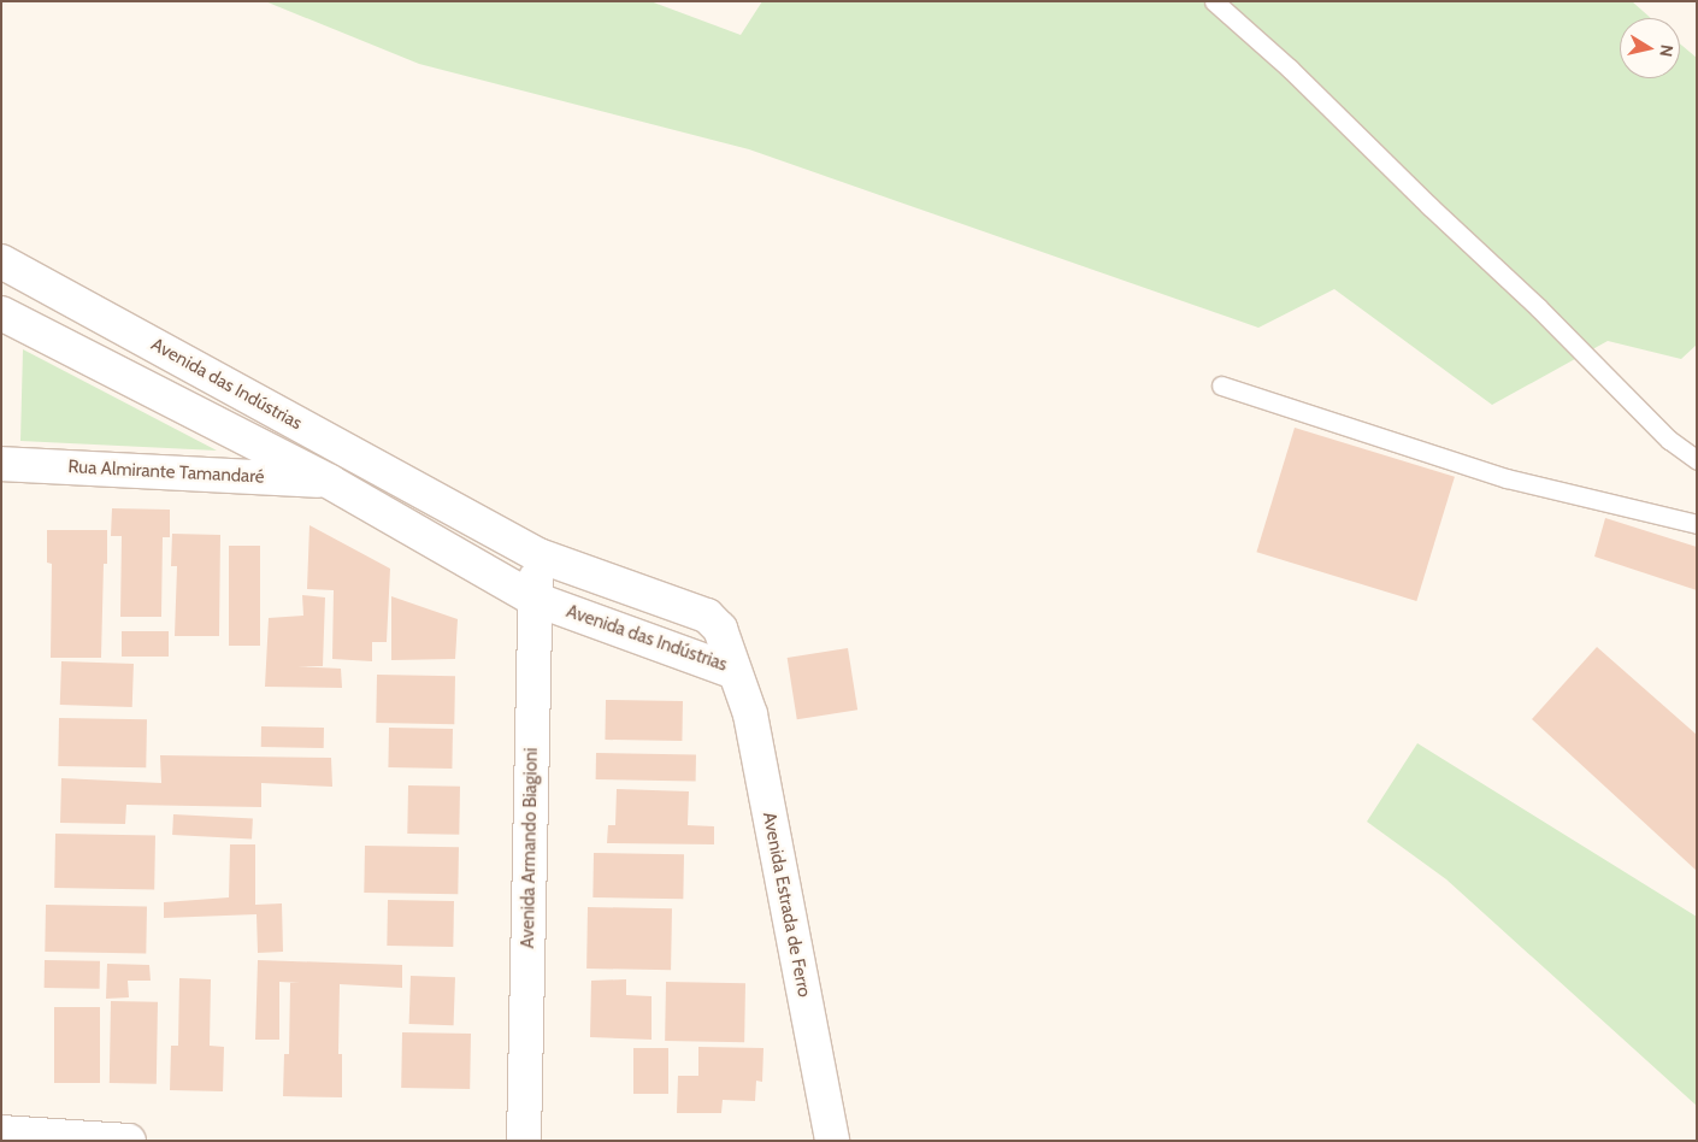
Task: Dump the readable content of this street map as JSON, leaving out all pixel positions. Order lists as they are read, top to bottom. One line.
{"streets":{"street":["Avenida das Indústrias","Rua Almirante Tamandaré","Avenida Armando Biagioni","Avenida Estrada de Ferro"]},"crossings":[["Avenida das Indústrias","Rua Almirante Tamandaré"],["Avenida das Indústrias","Avenida Armando Biagioni"],["Avenida das Indústrias","Avenida Estrada de Ferro"]],"north":"right"}
